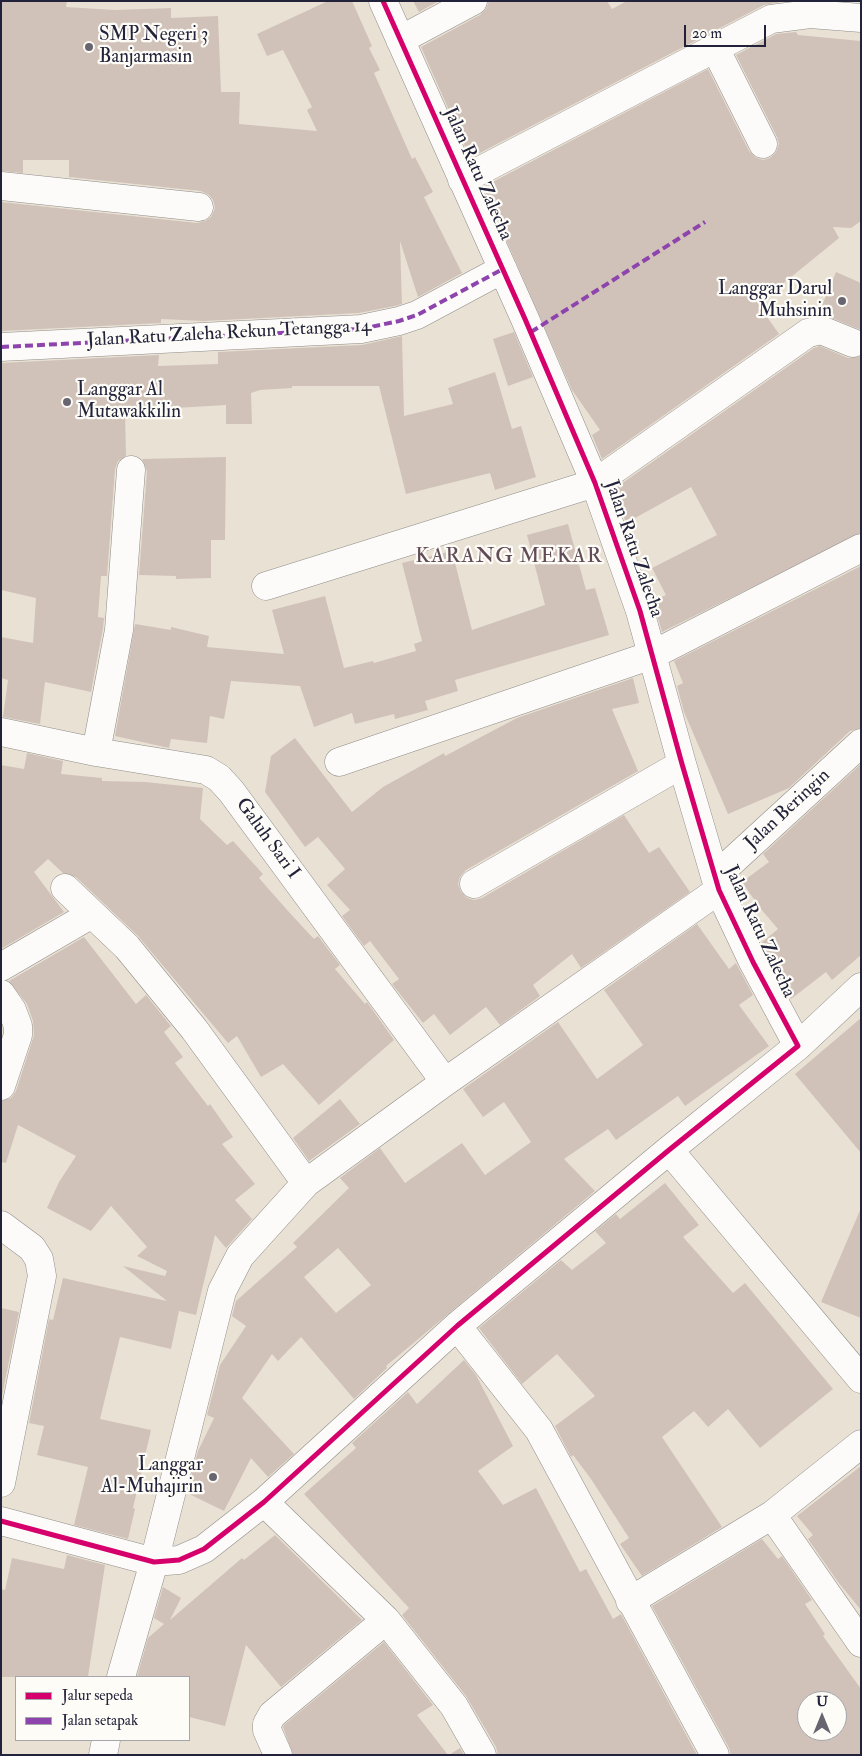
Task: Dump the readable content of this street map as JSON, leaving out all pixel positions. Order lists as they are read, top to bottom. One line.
{"streets":{"street":["Jalan Ratu Zalecha","Jalan Ratu Zaleha Rekun Tetangga 14","Jalan Beringin","Galuh Sari I"]},"crossings":[["Jalan Ratu Zalecha","Jalan Ratu Zaleha Rekun Tetangga 14"],["Jalan Ratu Zalecha","Jalan Beringin"],["Jalan Beringin","Galuh Sari I"]],"districts":["KARANG MEKAR"],"places":["SMP Negeri 3 Banjarmasin","Langgar Darul Muhsinin","Langgar Al Mutawakkilin","Langgar Al-Muhajirin"],"legend":["Jalur sepeda","Jalan setapak"],"scale_bar":"20 m","north":"top"}
